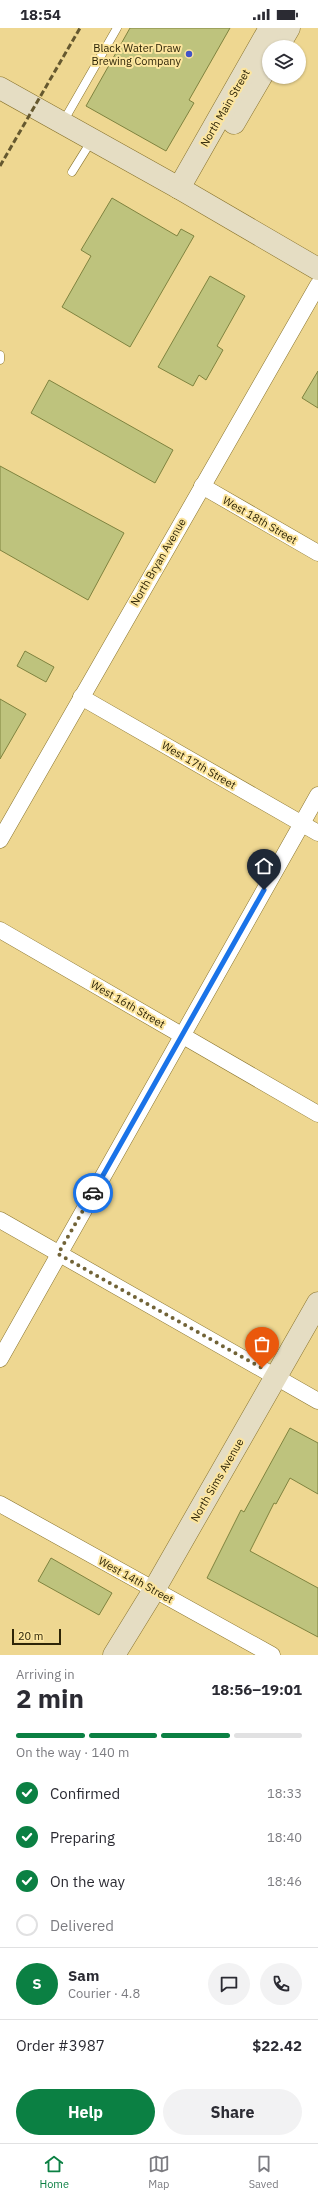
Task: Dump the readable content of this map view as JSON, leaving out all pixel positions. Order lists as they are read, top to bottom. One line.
{"streets":{"street":["North Main Street","West 18th Street","North Bryan Avenue","West 17th Street","West 16th Street","North Sims Avenue","West 14th Street"]},"crossings":[["West 18th Street","North Bryan Avenue"],["North Bryan Avenue","West 17th Street"],["North Sims Avenue","West 14th Street"]],"places":["Black Water Draw Brewing Company"],"scale_bar":"20 m","page":{"status":"18:54","scale":"20 m","heading":["2 min","Arriving in","18:56–19:01"],"panel":["Sam","Courier · 4.8","Order #3987","$22.42"],"bar":"On the way · 140 m","list":[["Confirmed","18:33"],["Preparing","18:40"],["On the way","18:46"],"Delivered"],"round":"S","buttons":["Help","Share"],"tabs":["Home","Map","Saved"]}}
